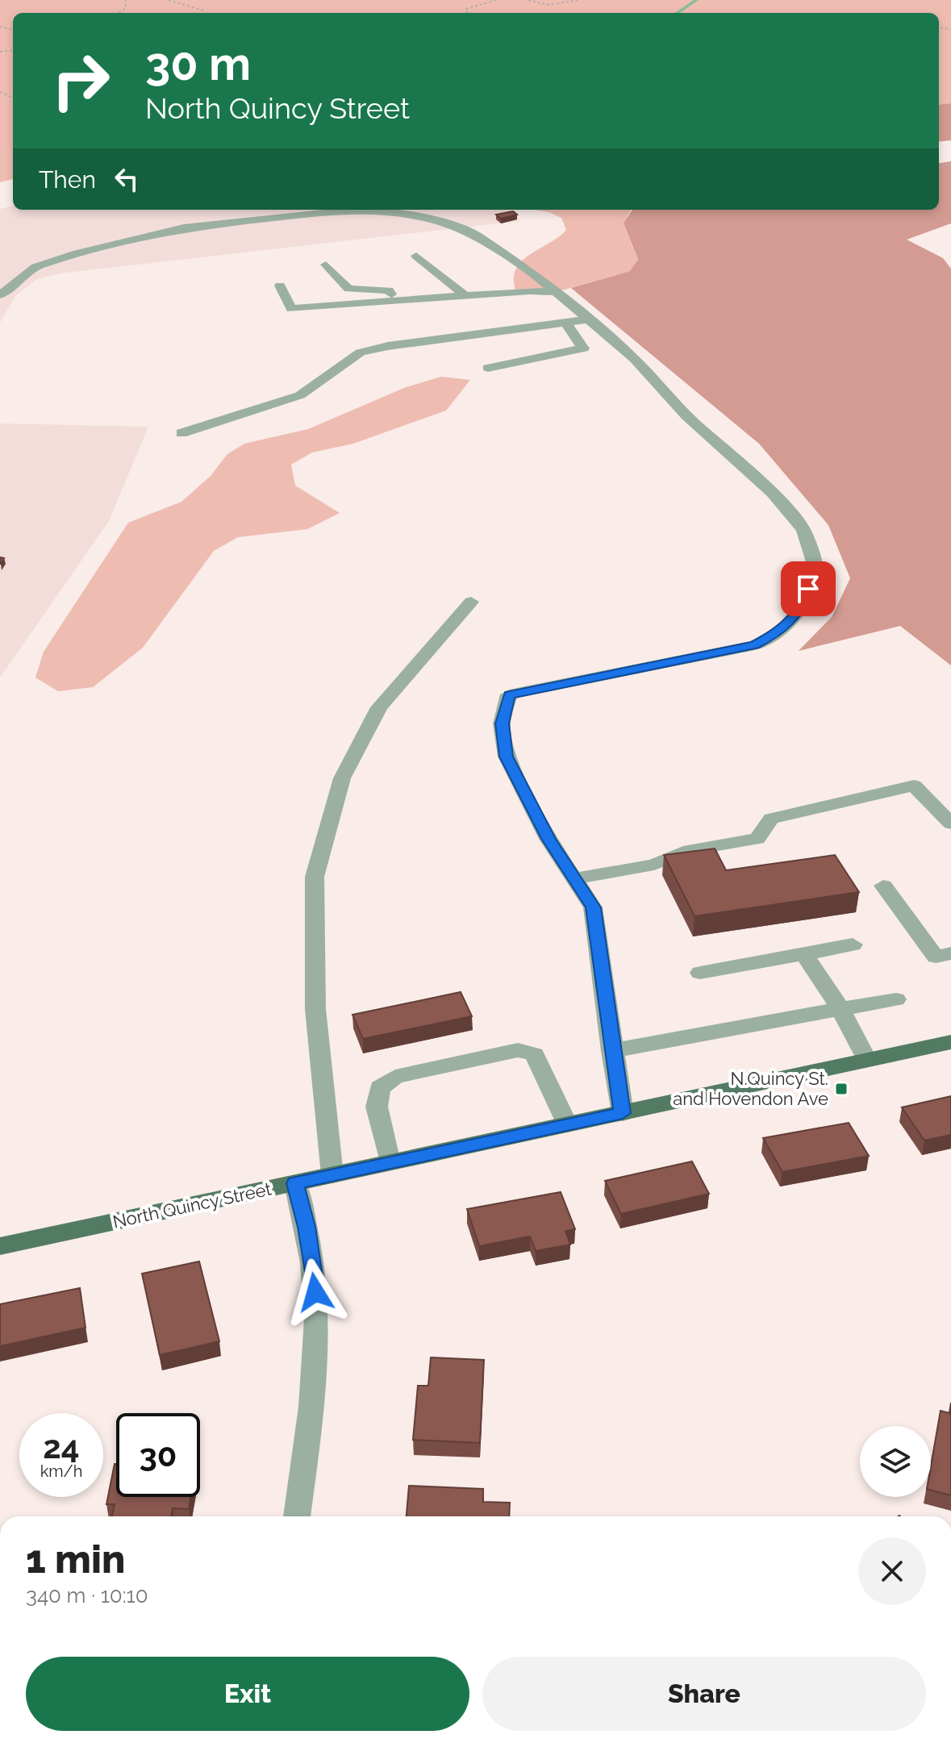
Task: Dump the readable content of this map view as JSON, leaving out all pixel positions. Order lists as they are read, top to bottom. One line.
{"streets":{"main road":["North Quincy Street"]},"places":{"transit":["N.Quincy St. and Hovendon Ave"]},"page":{"turn":["30 m","North Quincy Street"],"then":"Then","speed":"24 km/h","limit":"30","heading":["1 min","340 m · 10:10"],"buttons":["Exit","Share"]}}
